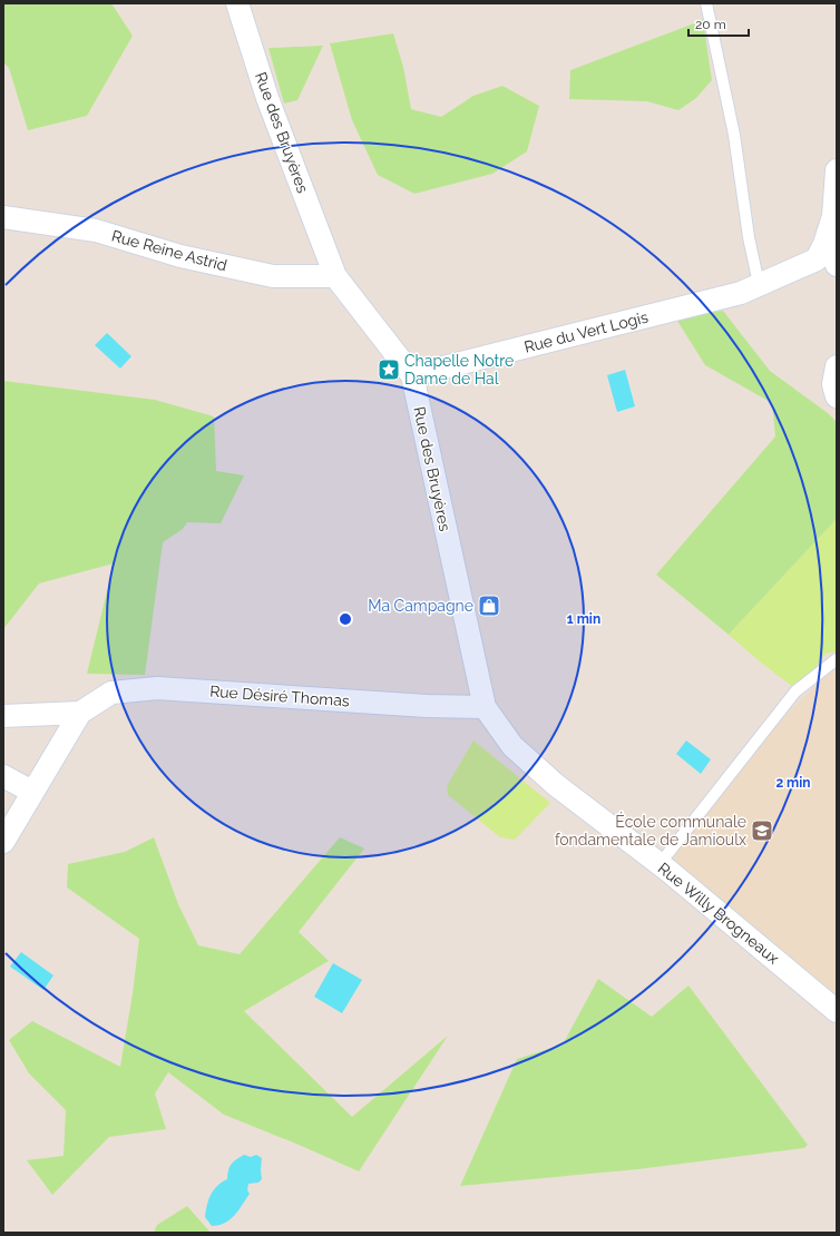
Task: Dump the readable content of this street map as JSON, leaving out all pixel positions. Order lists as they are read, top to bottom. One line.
{"streets":{"street":["Rue des Bruyères","Rue Reine Astrid","Rue du Vert Logis","Rue Désiré Thomas","Rue Willy Brogneaux"]},"crossings":[["Rue des Bruyères","Rue Reine Astrid"],["Rue des Bruyères","Rue du Vert Logis"],["Rue des Bruyères","Rue Désiré Thomas"],["Rue des Bruyères","Rue Willy Brogneaux"],["Rue Désiré Thomas","Rue Willy Brogneaux"]],"places":{"place":["Chapelle Notre Dame de Hal"],"shop":["Ma Campagne"],"school or university":["École communale fondamentale de Jamioulx"]},"scale_bar":"20 m","rings":["1 min","2 min"]}
